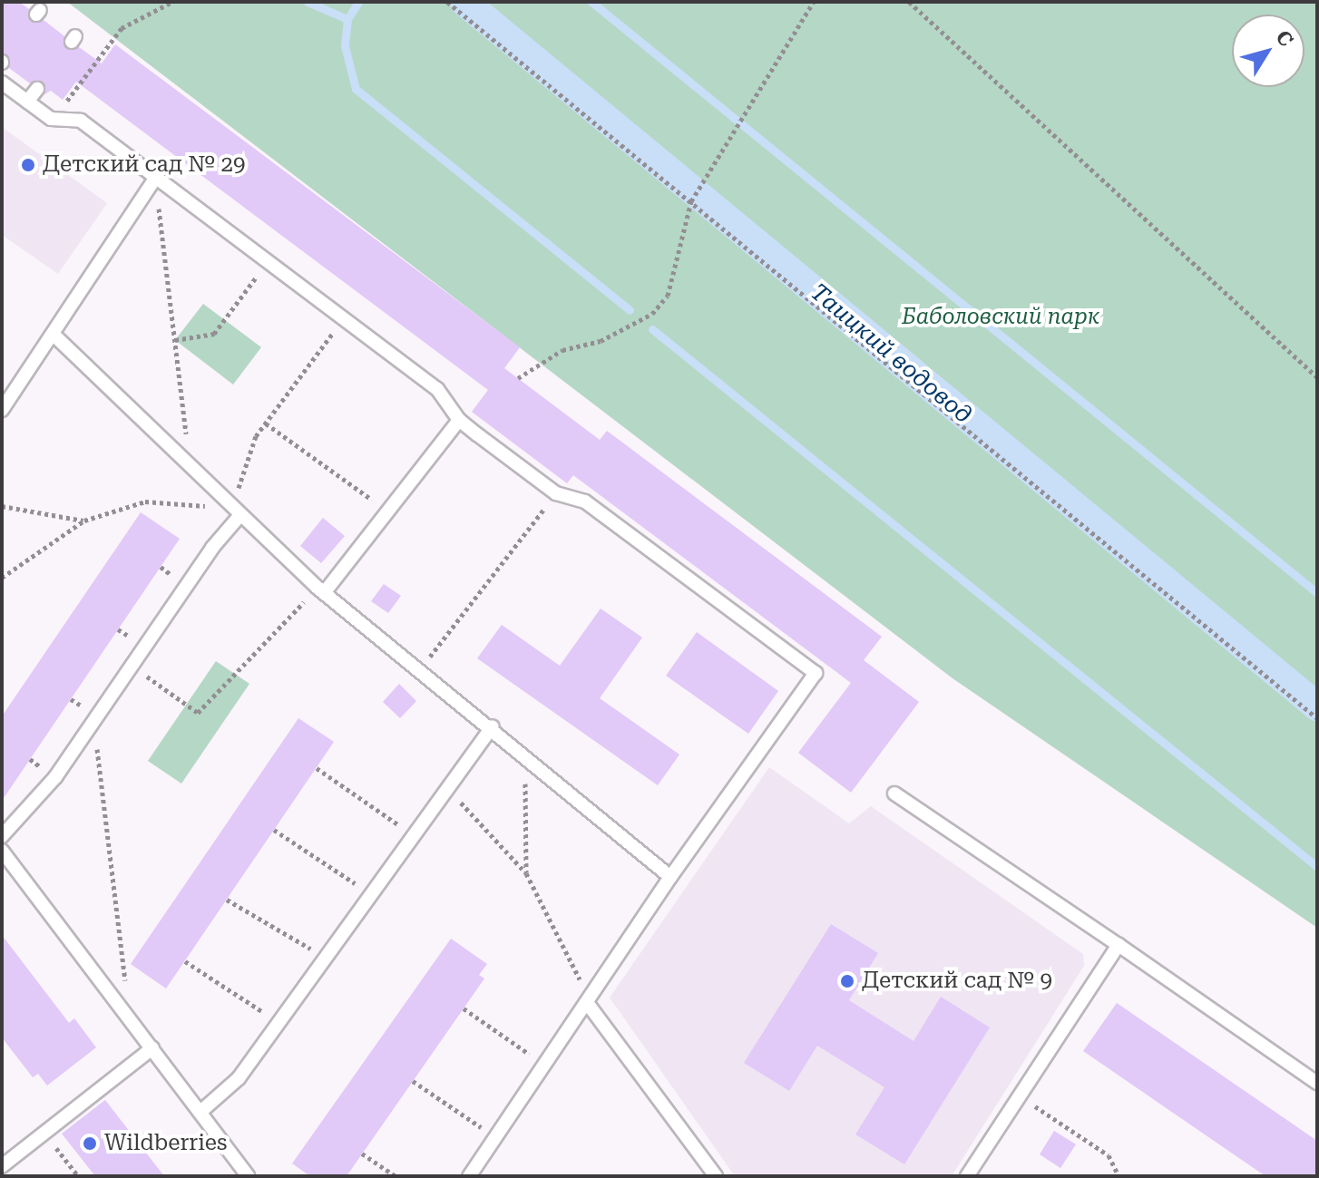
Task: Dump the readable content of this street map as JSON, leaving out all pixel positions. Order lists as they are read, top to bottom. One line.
{"water":["Таицкий водовод"],"parks":["Баболовский парк"],"places":["Детский сад № 29","Детский сад № 9","Wildberries"],"north":"top right"}
